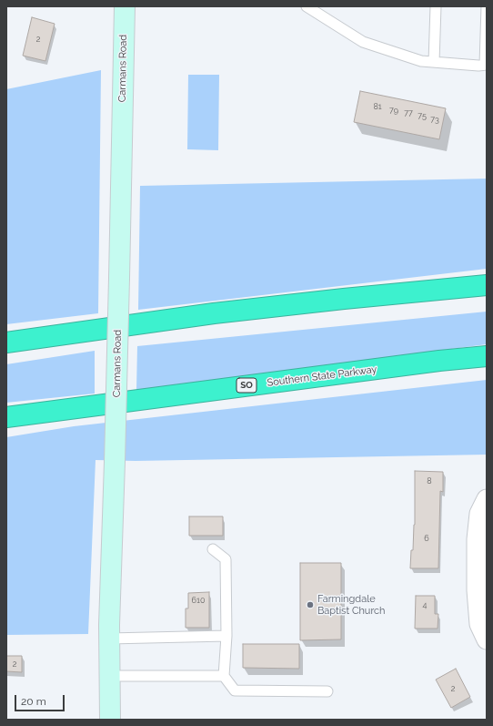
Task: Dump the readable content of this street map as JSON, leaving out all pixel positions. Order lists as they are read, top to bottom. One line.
{"streets":{"highway":["Southern State Parkway","SO"],"street":["Carmans Road"]},"places":["Farmingdale Baptist Church"],"house_numbers":["2","81","79","77","75","73","8","6","610","4","2","2"],"scale_bar":"20 m"}
